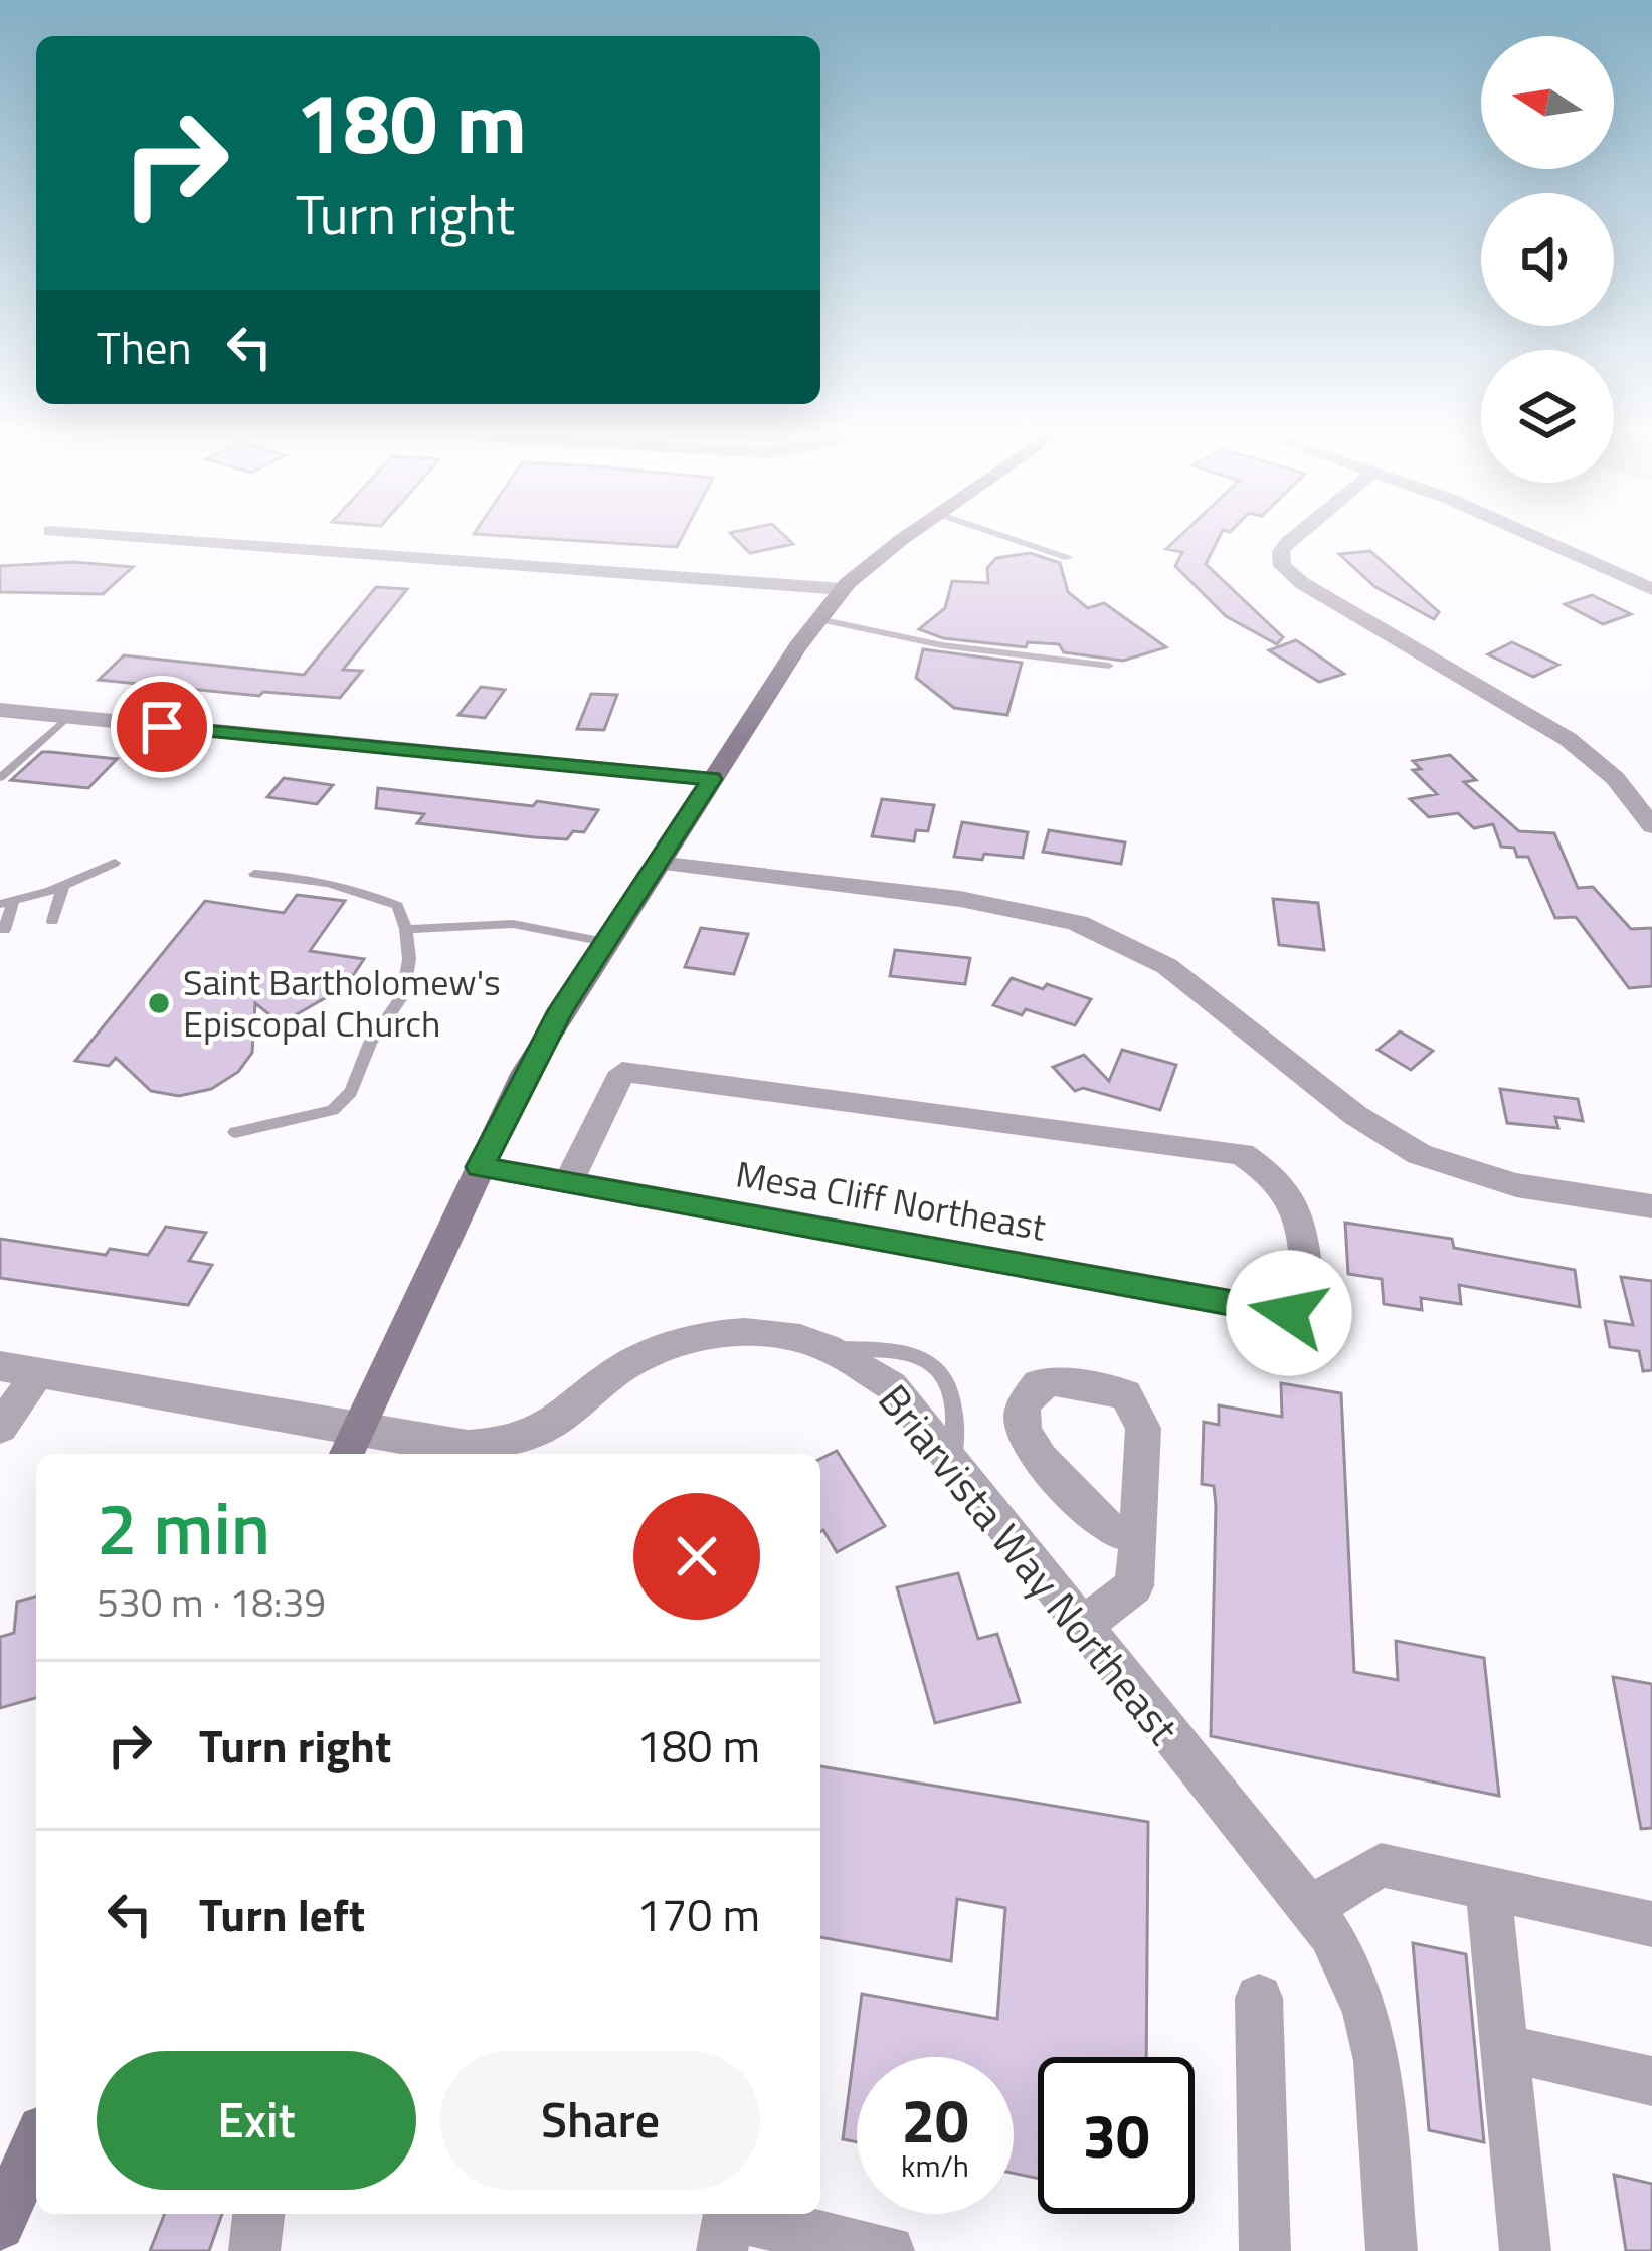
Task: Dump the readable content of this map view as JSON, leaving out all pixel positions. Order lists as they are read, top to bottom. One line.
{"streets":{"street":["Mesa Cliff Northeast","Briarvista Way Northeast"]},"places":["Saint Bartholomew's Episcopal Church"],"north":"left","page":{"turn":["180 m","Turn right"],"then":"Then","heading":["2 min","530 m · 18:39"],"list":[{"name":"Turn right","value":"180 m"},{"name":"Turn left","value":"170 m"}],"buttons":["Exit","Share"],"speed":"20 km/h","limit":"30"}}
